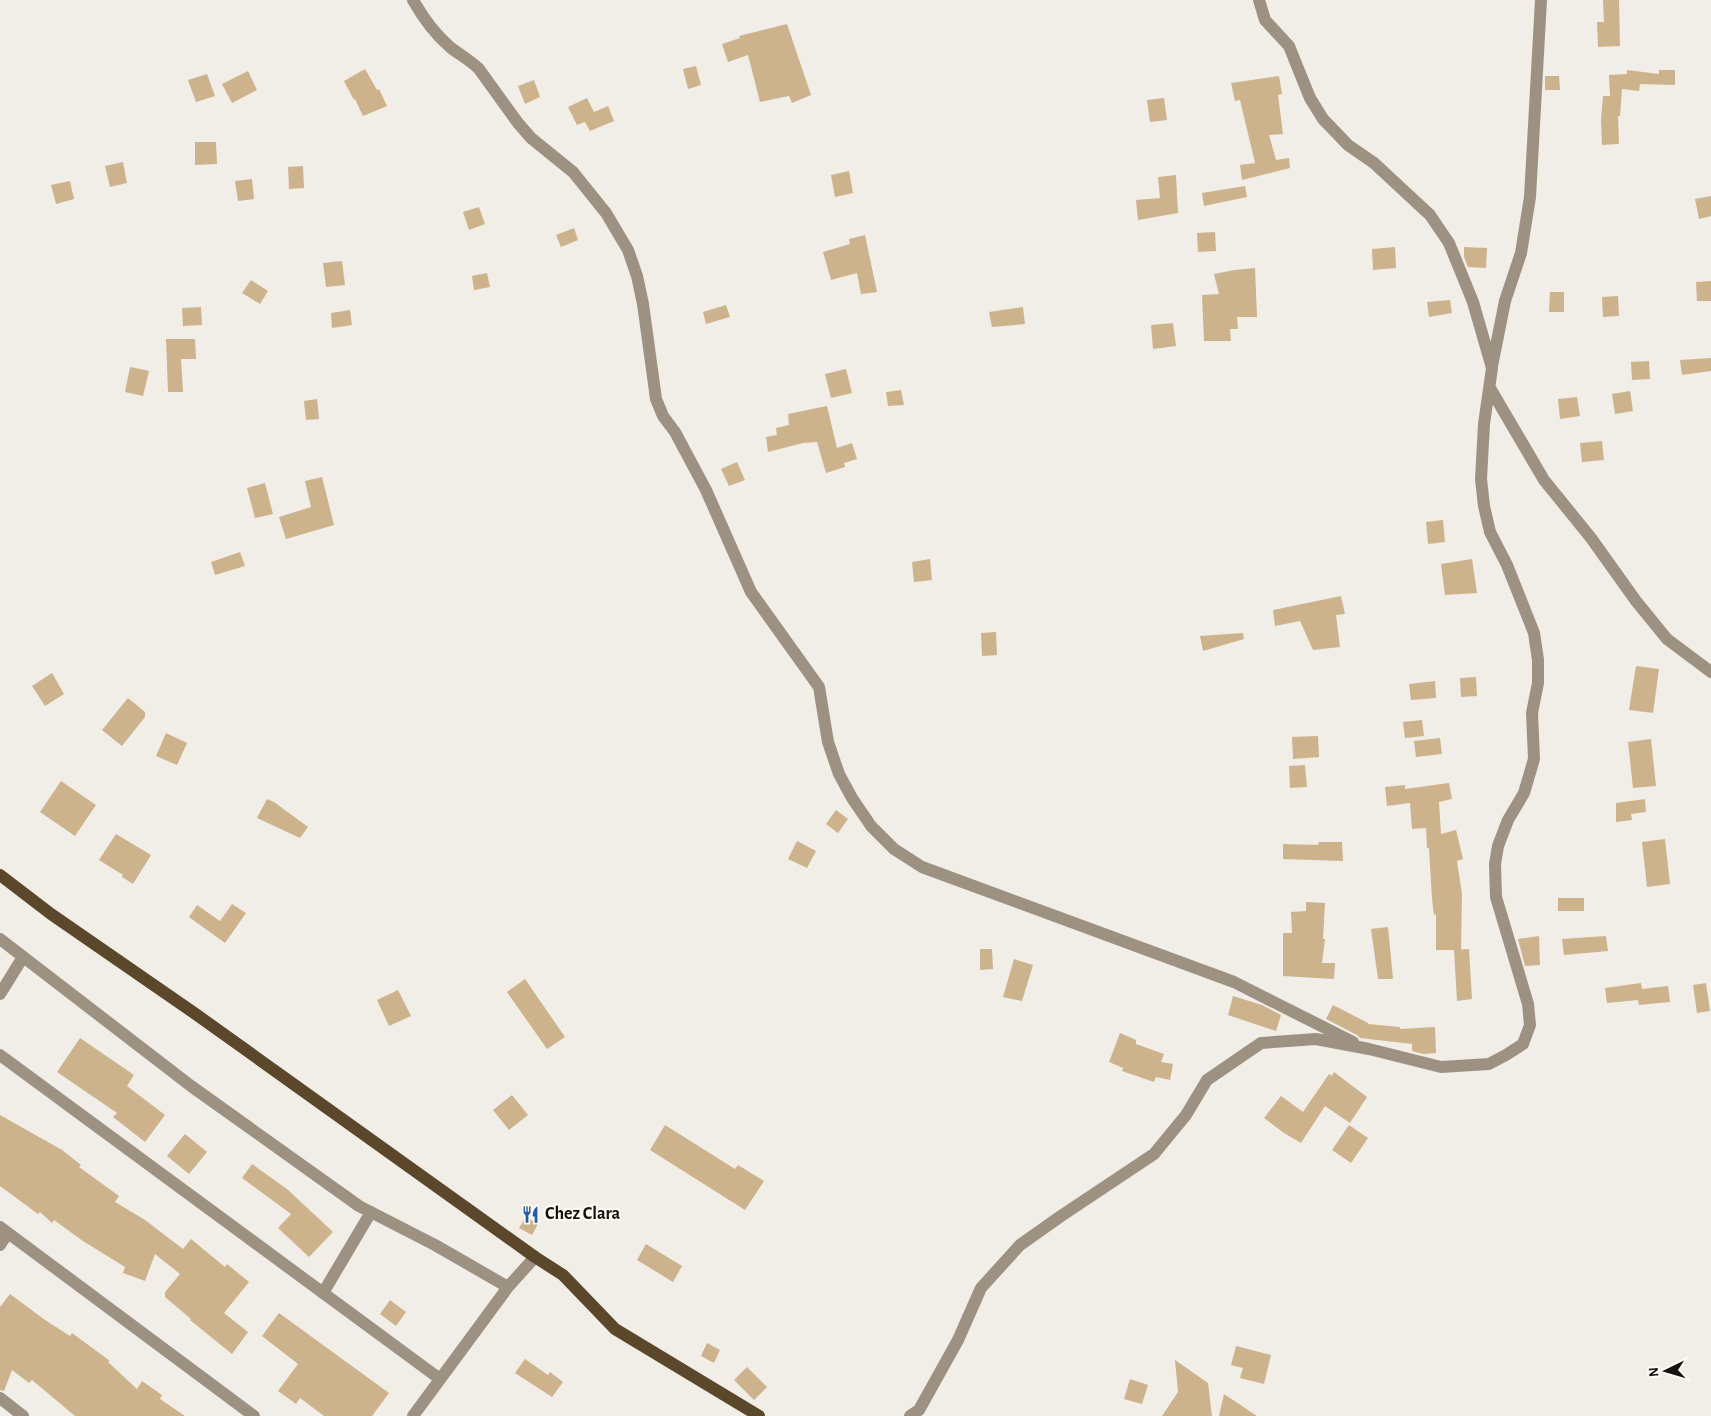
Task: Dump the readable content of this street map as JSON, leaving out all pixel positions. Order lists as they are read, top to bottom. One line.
{"places":{"restaurant":["Chez Clara"]},"north":"left"}
